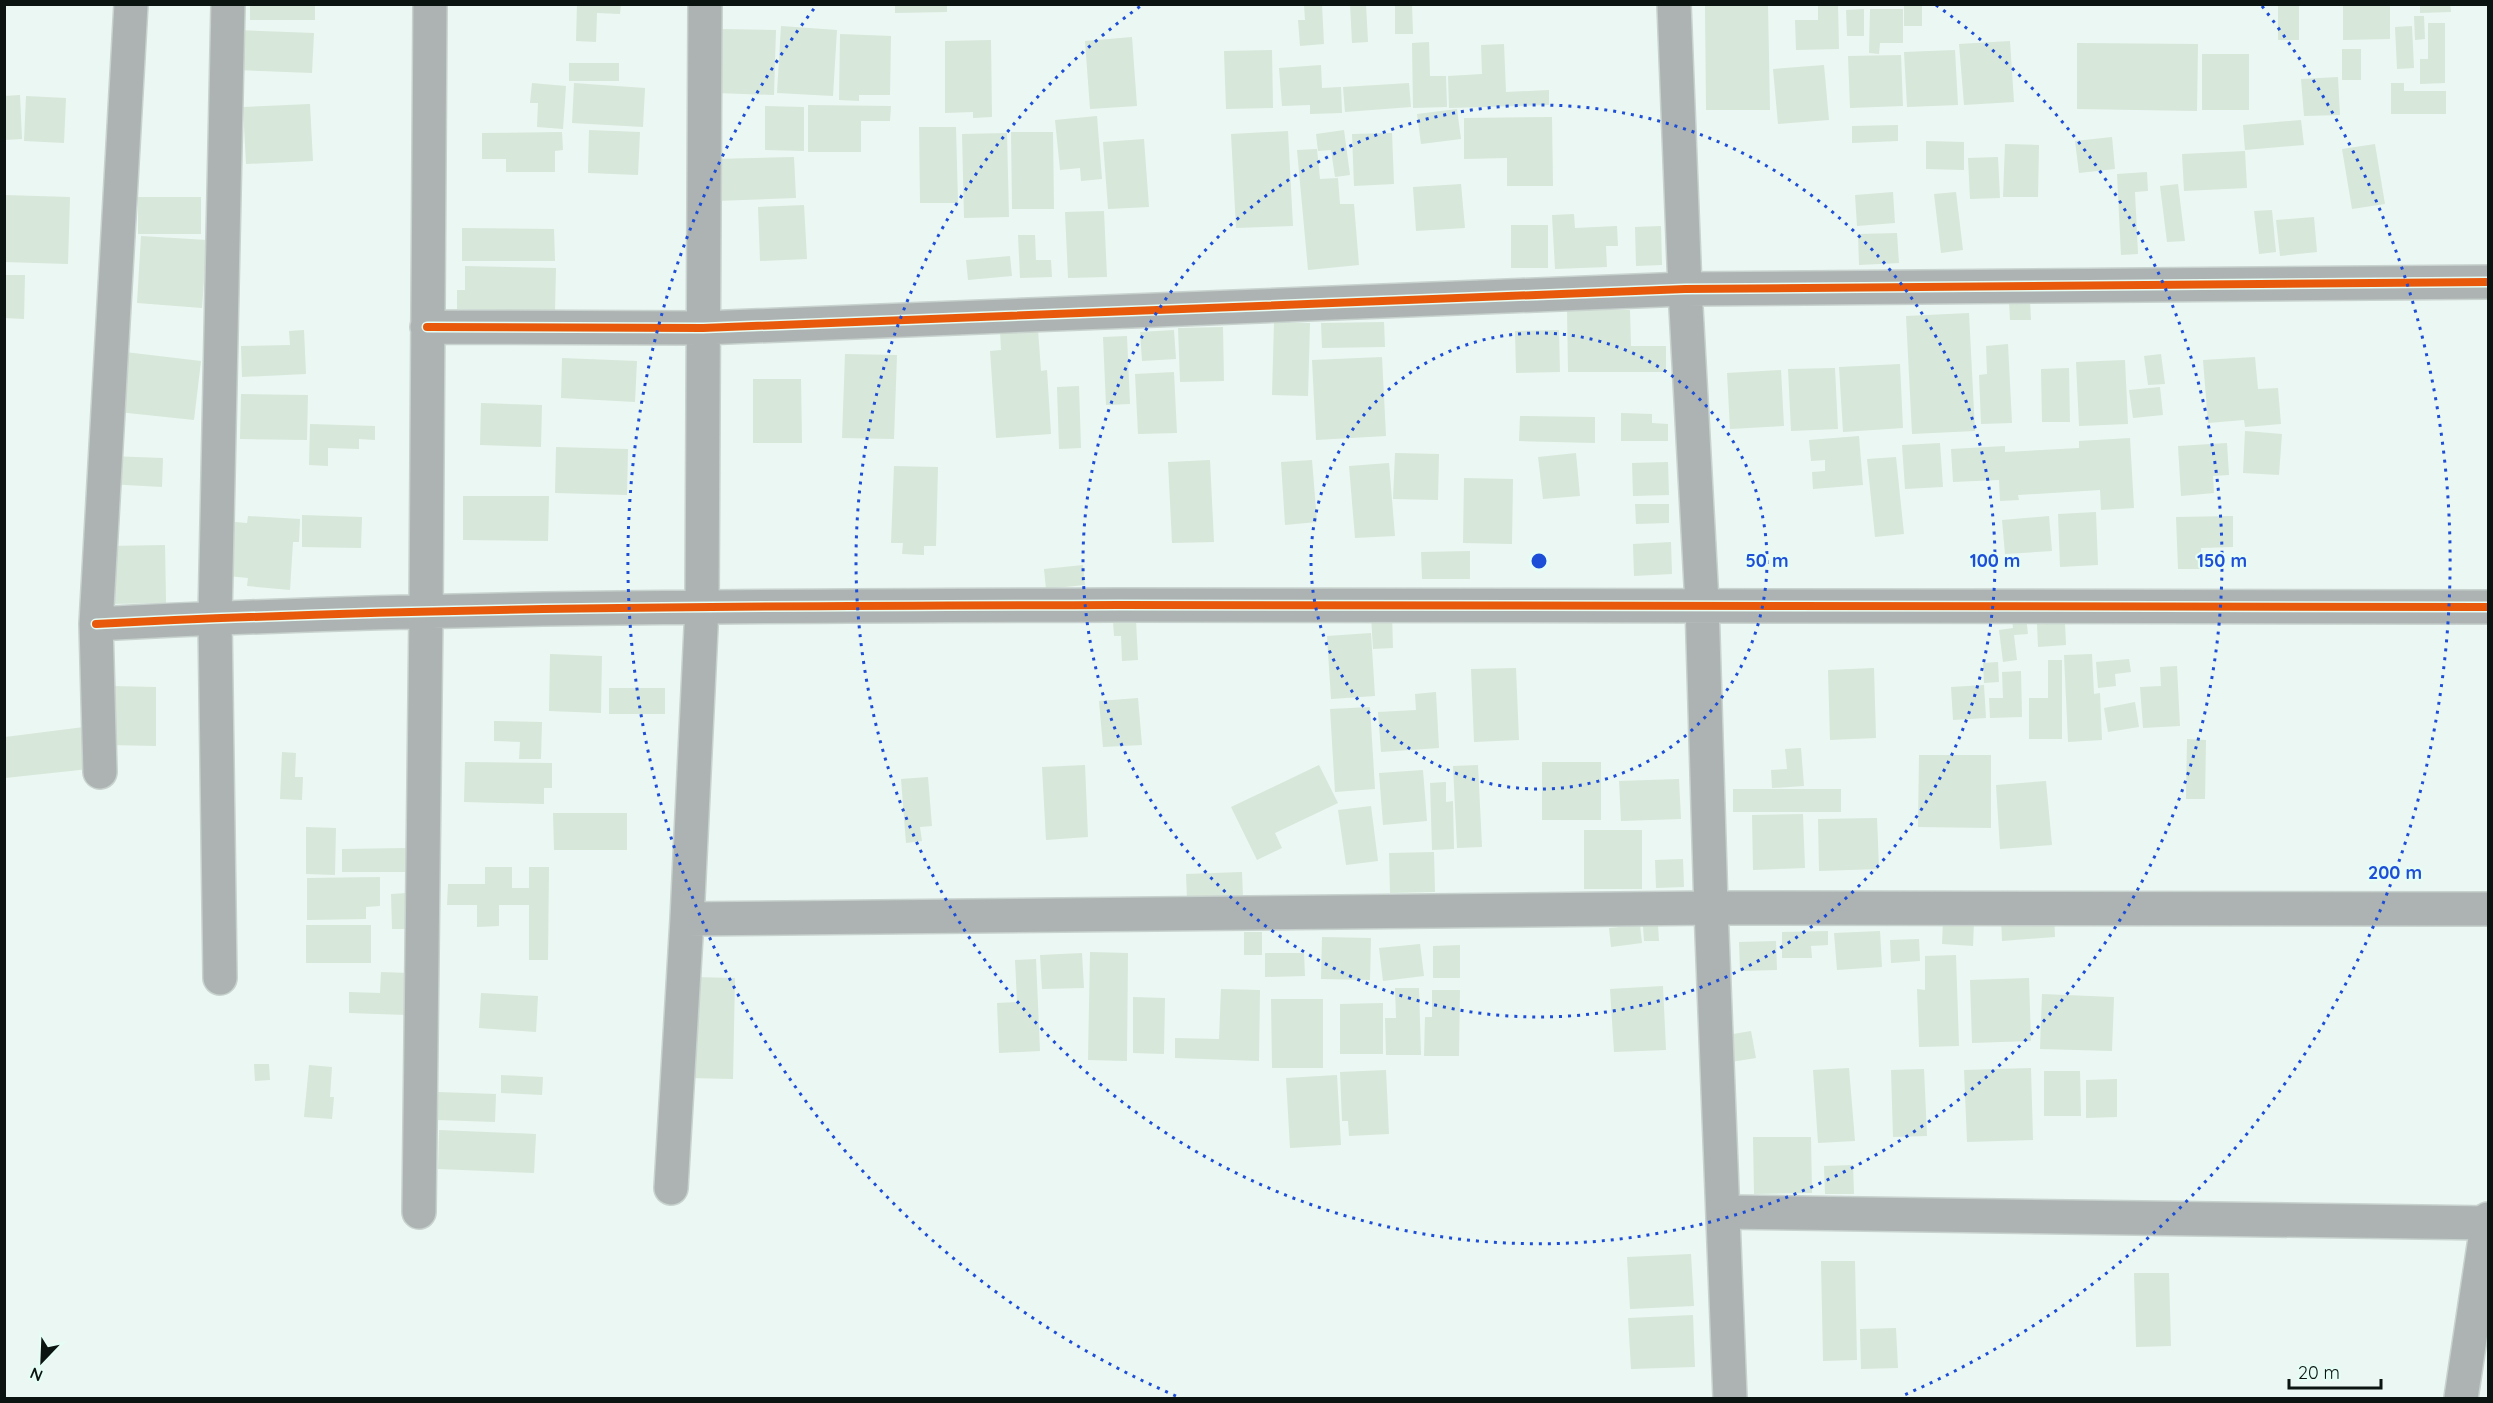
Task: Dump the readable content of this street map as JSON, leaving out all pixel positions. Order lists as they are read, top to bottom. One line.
{"scale_bar":"20 m","north":"bottom left","rings":["50 m","100 m","150 m","200 m"]}
